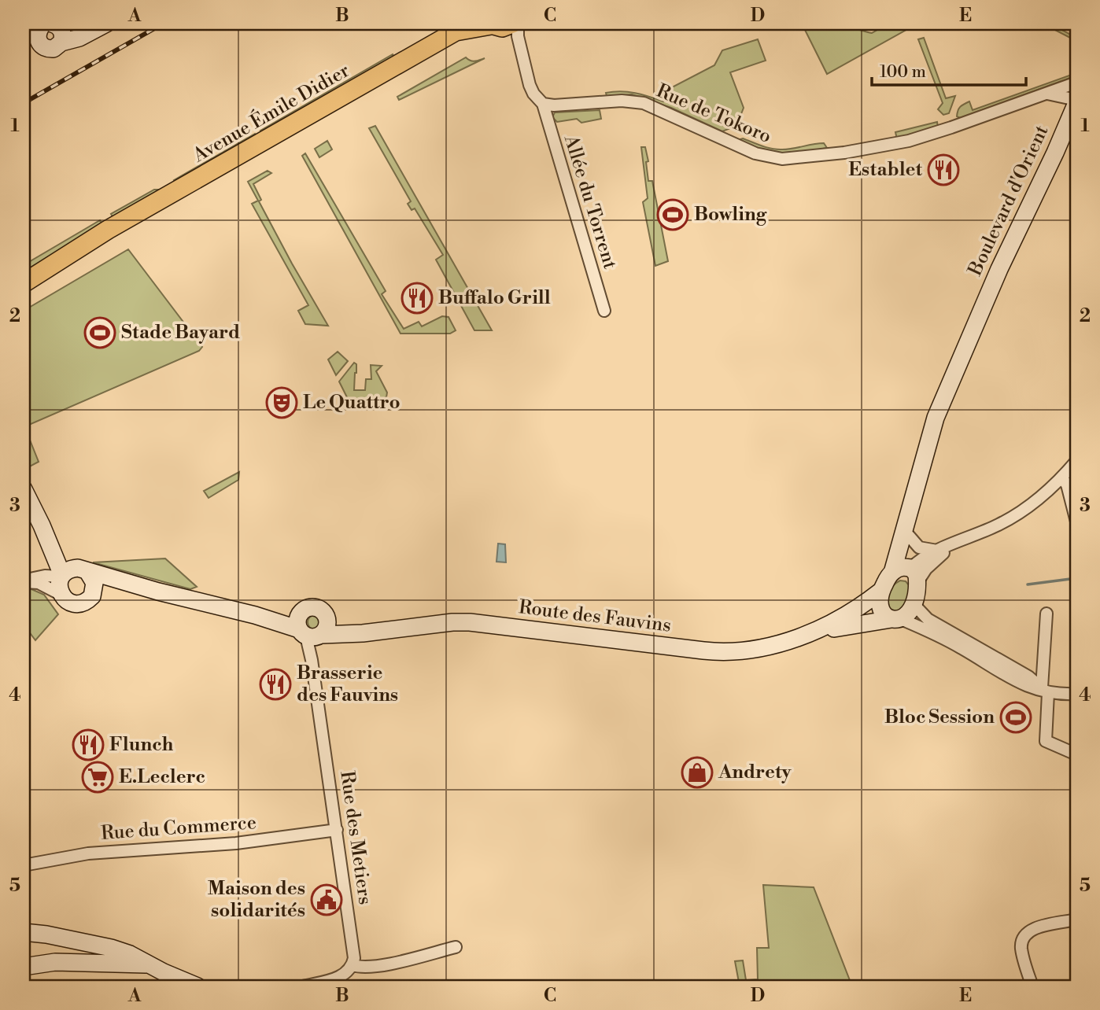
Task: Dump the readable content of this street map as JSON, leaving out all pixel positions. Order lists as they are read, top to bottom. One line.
{"streets":{"main road":["Avenue Émile Didier"],"street":["Rue de Tokoro","Boulevard d'Orient","Allée du Torrent","Route des Fauvins","Rue du Commerce","Rue des Metiers"]},"crossings":[["Rue de Tokoro","Allée du Torrent"],["Boulevard d'Orient","Route des Fauvins"],["Route des Fauvins","Rue des Metiers"],["Rue du Commerce","Rue des Metiers"]],"places":{"restaurant":["Establet","Buffalo Grill","Brasserie des Fauvins","Flunch"],"sports":["Bowling","Stade Bayard","Bloc Session"],"theatre":["Le Quattro"],"shop":["Andrety"],"supermarket":["E.Leclerc"],"public building":["Maison des solidarités"]},"scale_bar":"100 m","grid":{"columns":["A","B","C","D","E"],"rows":["1","2","3","4","5"]}}
